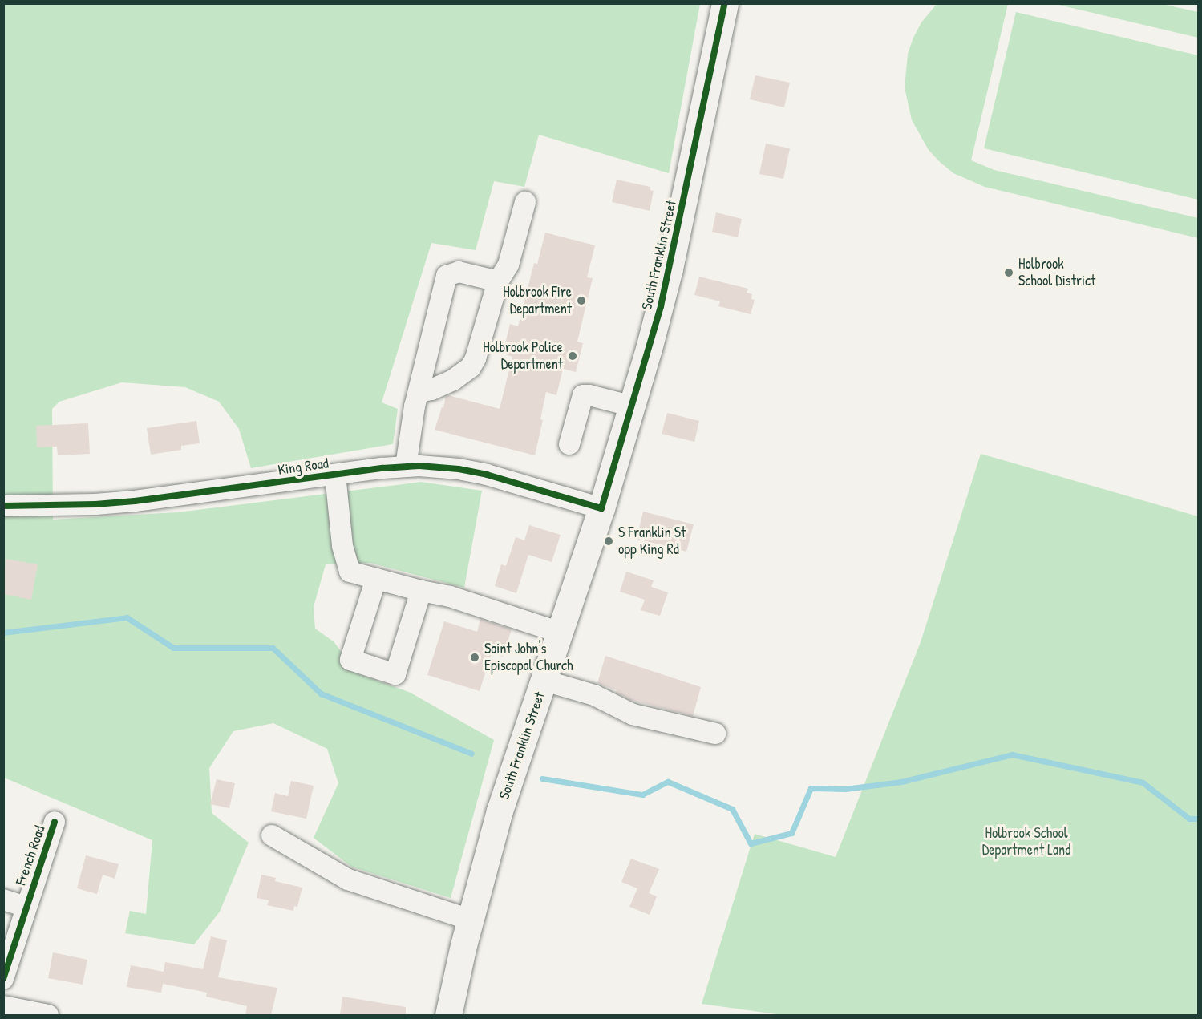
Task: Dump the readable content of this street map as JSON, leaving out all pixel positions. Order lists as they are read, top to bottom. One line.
{"streets":{"main road":["South Franklin Street"],"street":["King Road","French Road"]},"crossings":[["South Franklin Street","King Road"]],"parks":["Holbrook School Department Land"],"places":["Holbrook School District","Holbrook Fire Department","Holbrook Police Department","S Franklin St opp King Rd","Saint John's Episcopal Church"]}
